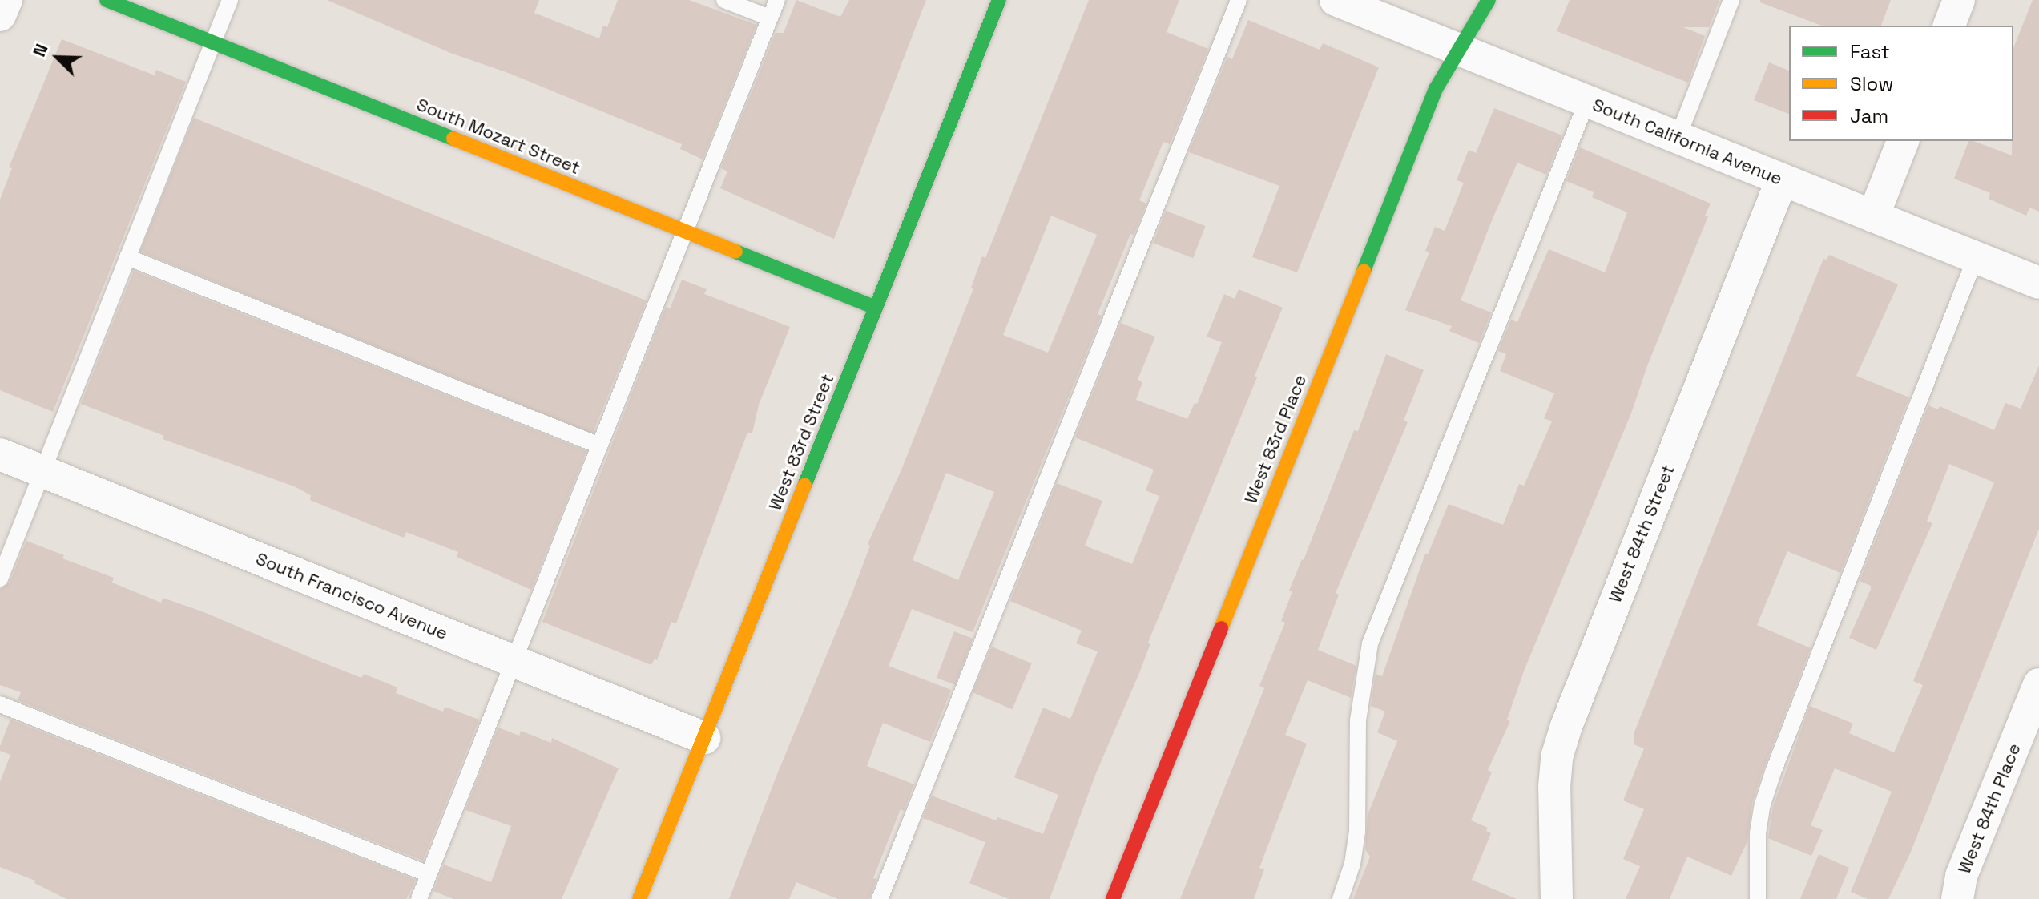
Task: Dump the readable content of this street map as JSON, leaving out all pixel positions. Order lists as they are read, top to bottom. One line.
{"streets":{"street":["South Mozart Street","South California Avenue","West 83rd Place","West 83rd Street","West 84th Street","South Francisco Avenue","West 84th Place"]},"crossings":[["South Mozart Street","West 83rd Street"],["South California Avenue","West 83rd Place"],["South California Avenue","West 84th Street"],["West 83rd Street","South Francisco Avenue"]],"legend":["Fast","Slow","Jam"],"north":"top left"}
